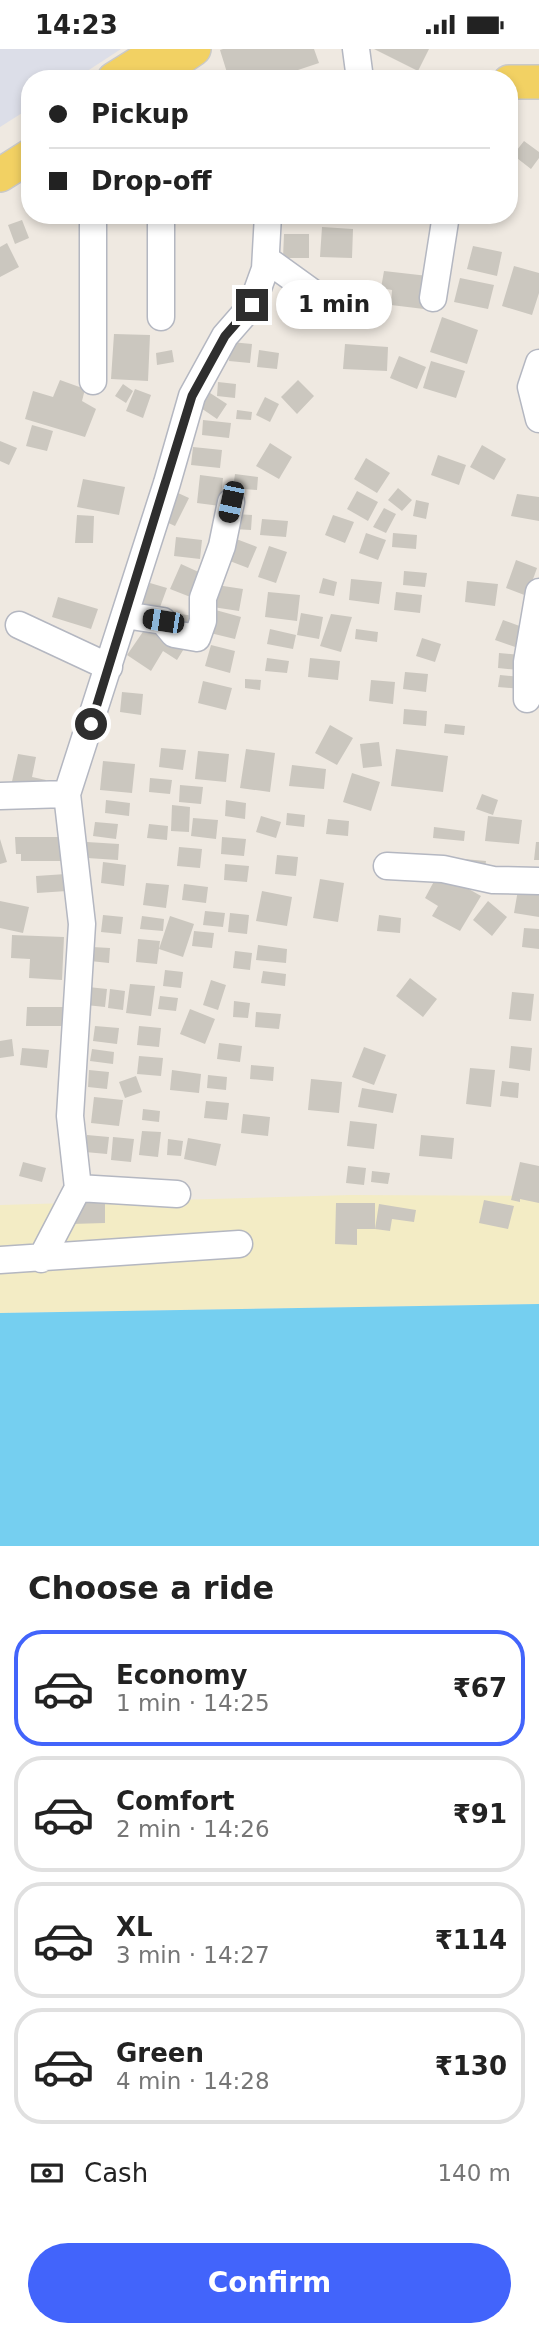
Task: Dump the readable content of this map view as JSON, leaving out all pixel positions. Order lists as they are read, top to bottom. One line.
{"page":{"status":"14:23","banner":["Pickup","Drop-off"],"bubble":"1 min","heading":"Choose a ride","list":[{"name":"Economy","note":"1 min · 14:25","value":"₹67"},{"name":"Comfort","note":"2 min · 14:26","value":"₹91"},{"name":"XL","note":"3 min · 14:27","value":"₹114"},{"name":"Green","note":"4 min · 14:28","value":"₹130"}],"pay":["Cash","140 m"],"buttons":"Confirm"}}
